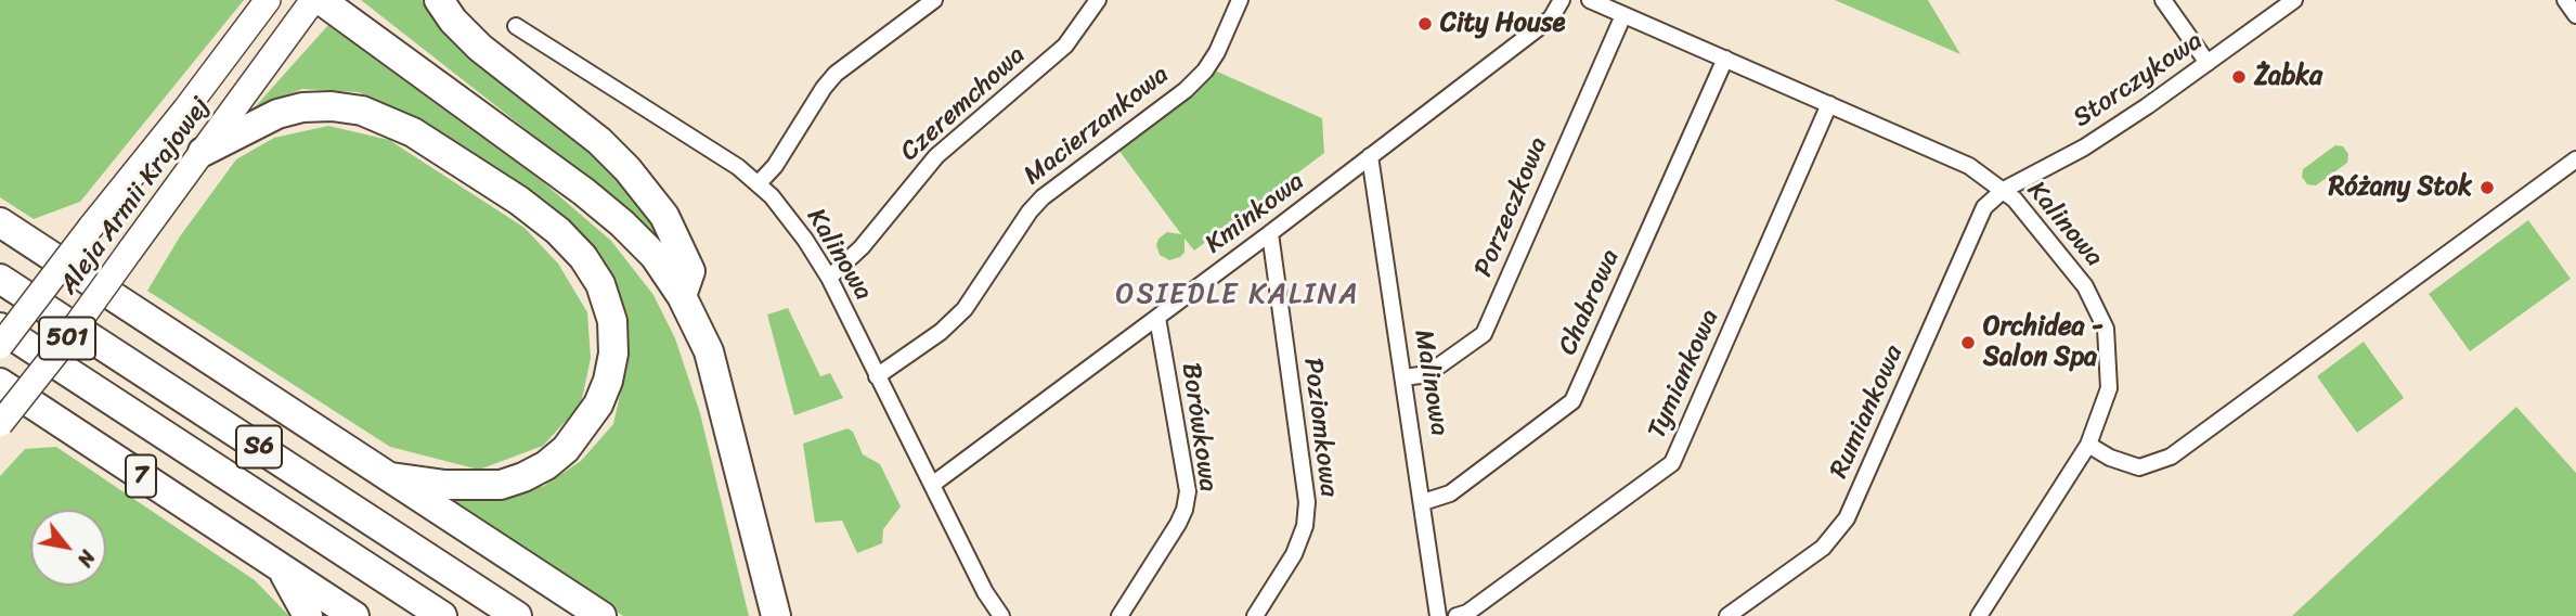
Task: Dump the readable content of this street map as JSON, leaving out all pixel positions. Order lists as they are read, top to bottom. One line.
{"streets":{"highway":["S6","7"],"main road":["Aleja Armii Krajowej","501"],"street":["Storczykowa","Czeremchowa","Macierzankowa","Porzeczkowa","Kminkowa","Kalinowa","Chabrowa","Tymiankowa","Malinowa","Rumiankowa","Borówkowa","Poziomkowa"]},"crossings":[["Storczykowa","Kalinowa"],["Storczykowa","Rumiankowa"],["Czeremchowa","Kalinowa"],["Macierzankowa","Kalinowa"],["Porzeczkowa","Kalinowa"],["Porzeczkowa","Malinowa"],["Kminkowa","Kalinowa"],["Kminkowa","Malinowa"],["Kminkowa","Borówkowa"],["Kminkowa","Poziomkowa"],["Kalinowa","Chabrowa"],["Kalinowa","Tymiankowa"],["Kalinowa","Rumiankowa"],["Chabrowa","Malinowa"]],"districts":["OSIEDLE KALINA"],"places":["City House","Żabka","Różany Stok","Orchidea - Salon Spa"],"north":"bottom right"}
